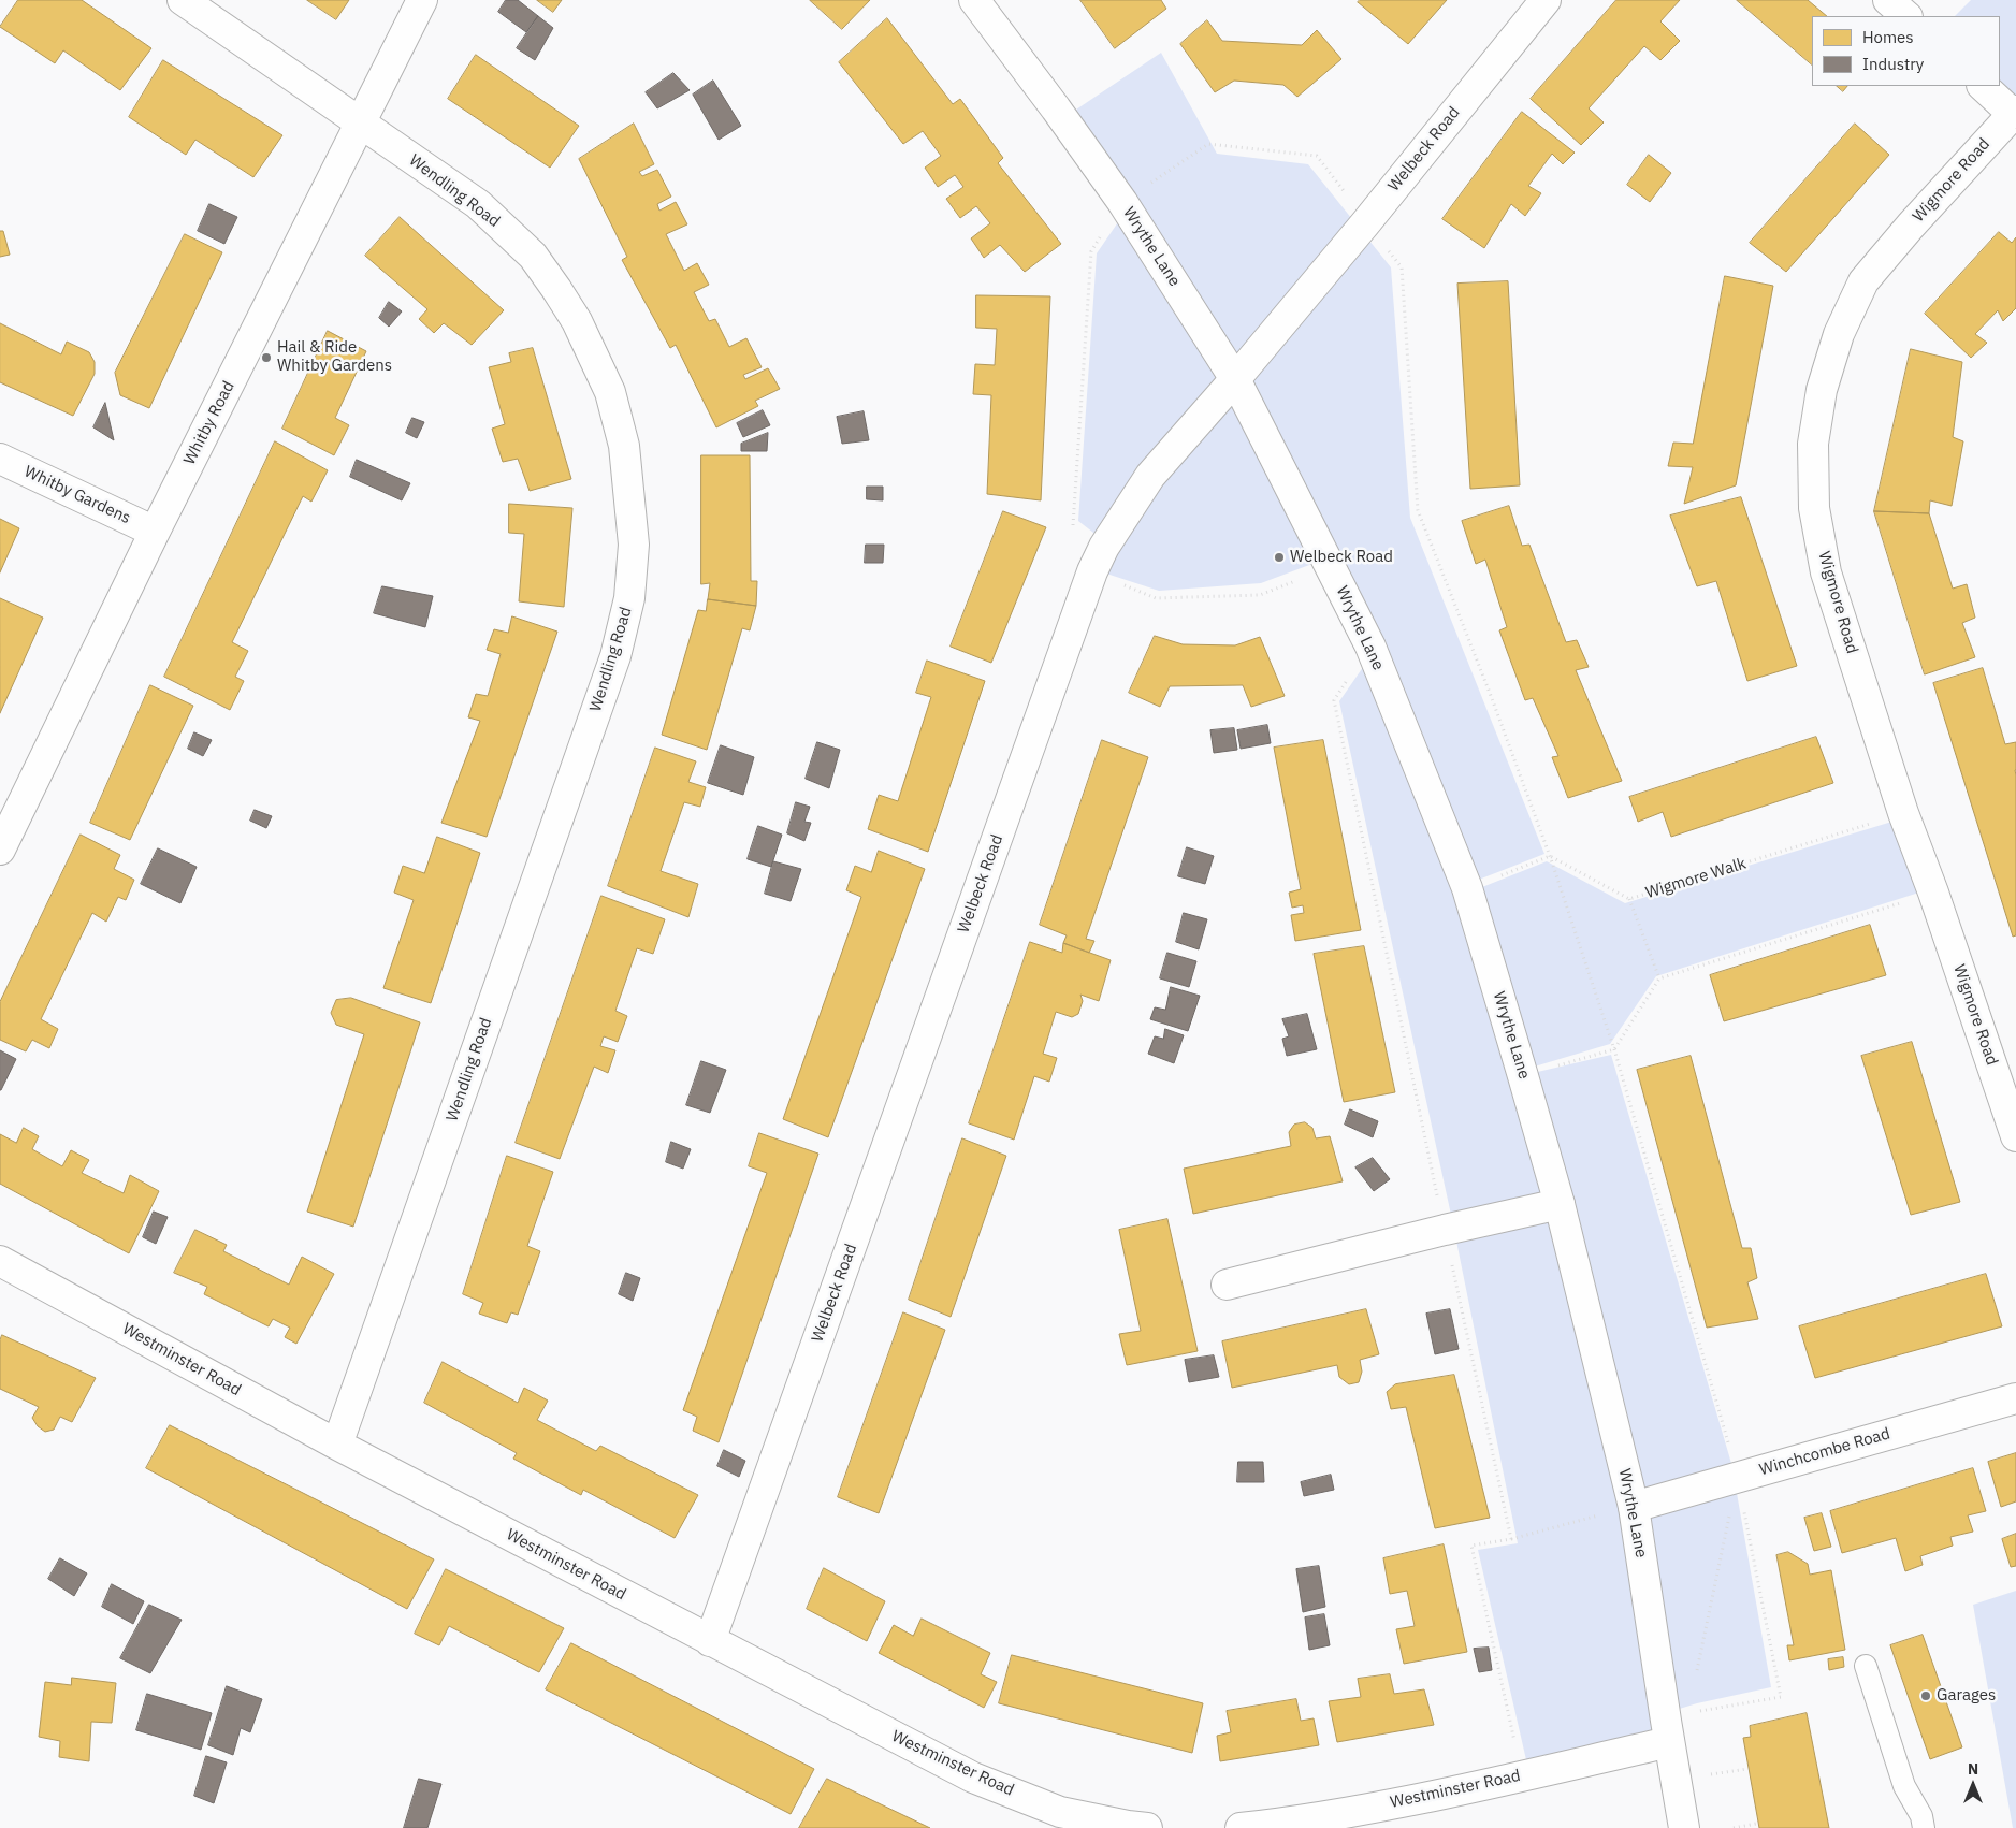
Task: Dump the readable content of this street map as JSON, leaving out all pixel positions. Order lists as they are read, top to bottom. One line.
{"streets":{"street":["Welbeck Road","Wigmore Road","Wendling Road","Wrythe Lane","Whitby Road","Whitby Gardens","Westminster Road","Winchcombe Road"],"path":["Wigmore Walk"]},"crossings":[["Welbeck Road","Wrythe Lane"],["Welbeck Road","Westminster Road"],["Wigmore Road","Wigmore Walk"],["Wendling Road","Whitby Road"],["Wendling Road","Westminster Road"],["Wrythe Lane","Westminster Road"],["Wrythe Lane","Winchcombe Road"],["Whitby Road","Whitby Gardens"]],"places":["Hail & Ride Whitby Gardens","Welbeck Road","Garages"],"legend":["Homes","Industry"],"north":"top"}
